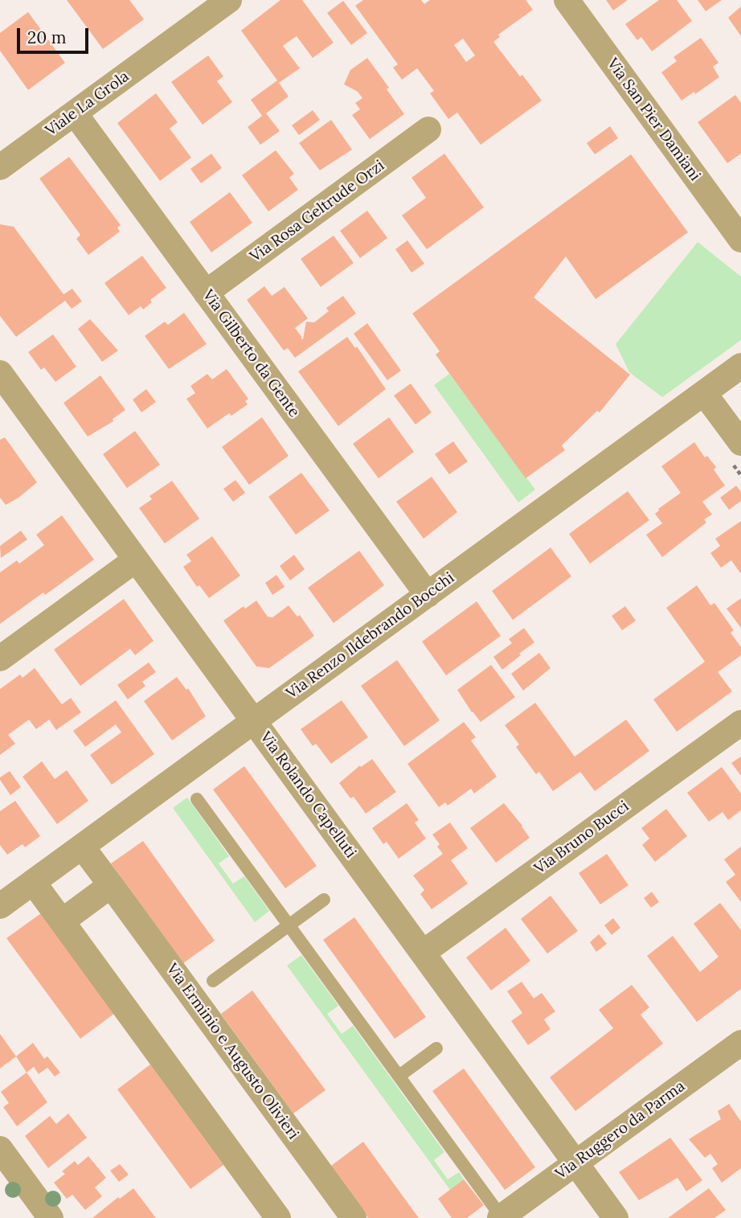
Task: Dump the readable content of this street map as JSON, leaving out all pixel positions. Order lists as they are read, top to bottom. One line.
{"streets":{"street":["Viale La Grola","Via San Pier Damiani","Via Rosa Geltrude Orzi","Via Gilberto da Gente","Via Renzo Ildebrando Bocchi","Via Rolando Capelluti","Via Bruno Bucci","Via Erminio e Augusto Olivieri","Via Ruggero da Parma"]},"crossings":[["Viale La Grola","Via Gilberto da Gente"],["Via Rosa Geltrude Orzi","Via Gilberto da Gente"],["Via Gilberto da Gente","Via Renzo Ildebrando Bocchi"],["Via Renzo Ildebrando Bocchi","Via Rolando Capelluti"],["Via Renzo Ildebrando Bocchi","Via Erminio e Augusto Olivieri"],["Via Rolando Capelluti","Via Bruno Bucci"],["Via Rolando Capelluti","Via Ruggero da Parma"]],"scale_bar":"20 m"}
